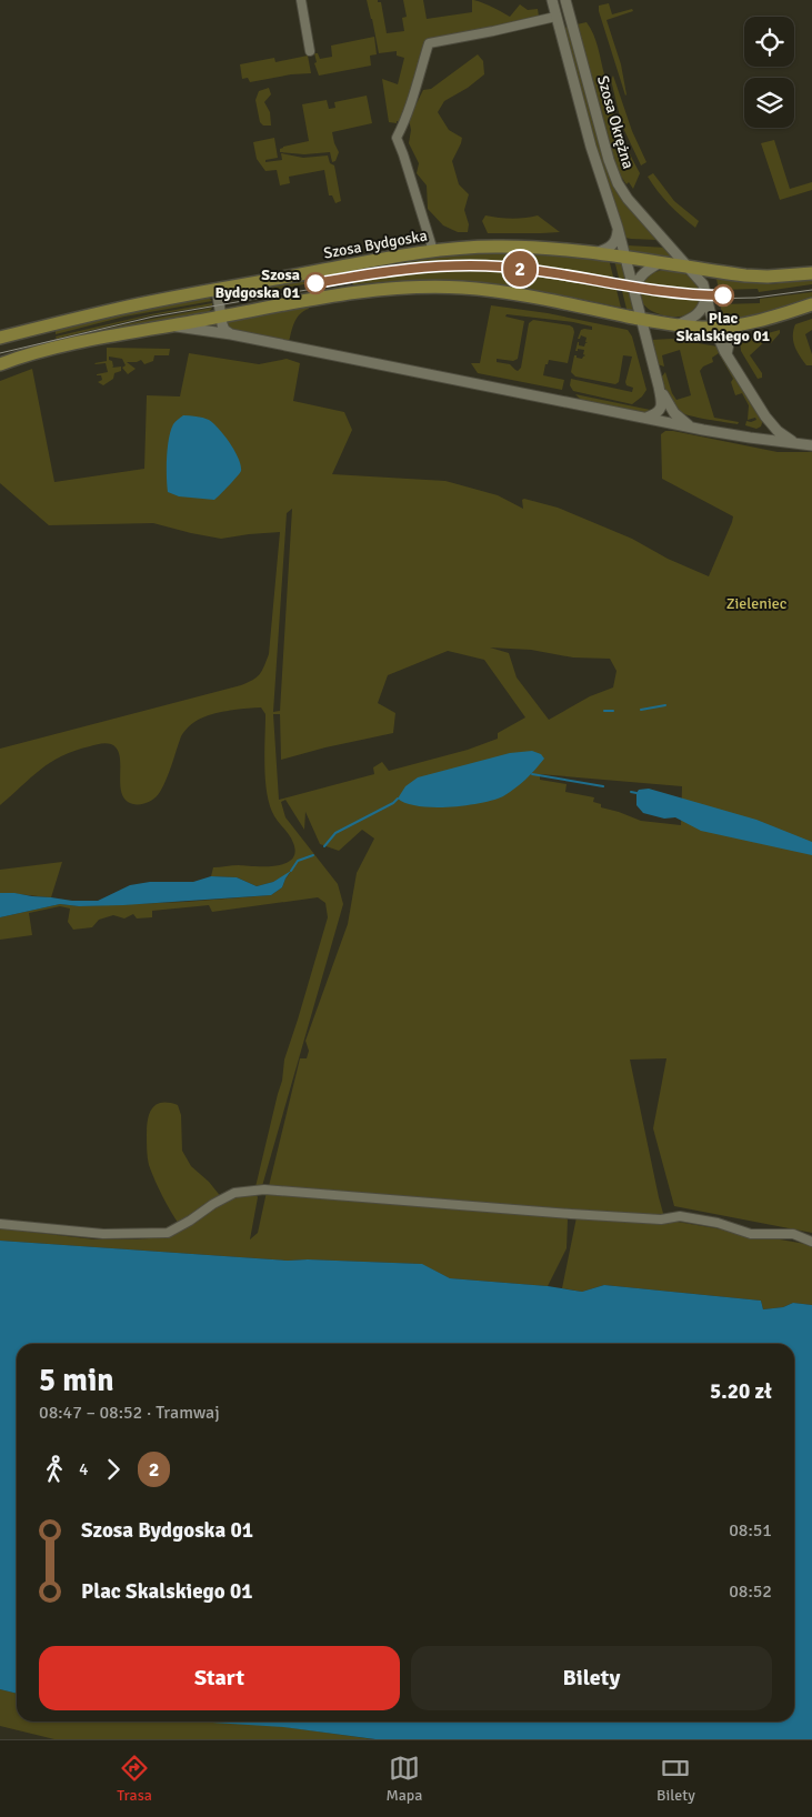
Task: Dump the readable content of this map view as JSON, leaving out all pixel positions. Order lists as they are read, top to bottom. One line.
{"streets":{"main road":["Szosa Bydgoska"],"street":["Szosa Okrężna"]},"crossings":[["Szosa Okrężna","Szosa Bydgoska"]],"parks":["Zieleniec"],"places":["Szosa Bydgoska 01","Plac Skalskiego 01"],"lines":["tram line 2"],"page":{"on_map":"2","heading":["5 min","08:47 – 08:52 · Tramwaj","5.20 zł"],"legs":["4","2"],"list":[{"name":"Szosa Bydgoska 01","value":"08:51"},{"name":"Plac Skalskiego 01","value":"08:52"}],"buttons":["Start","Bilety"],"tabs":["Trasa","Mapa","Bilety"]}}
